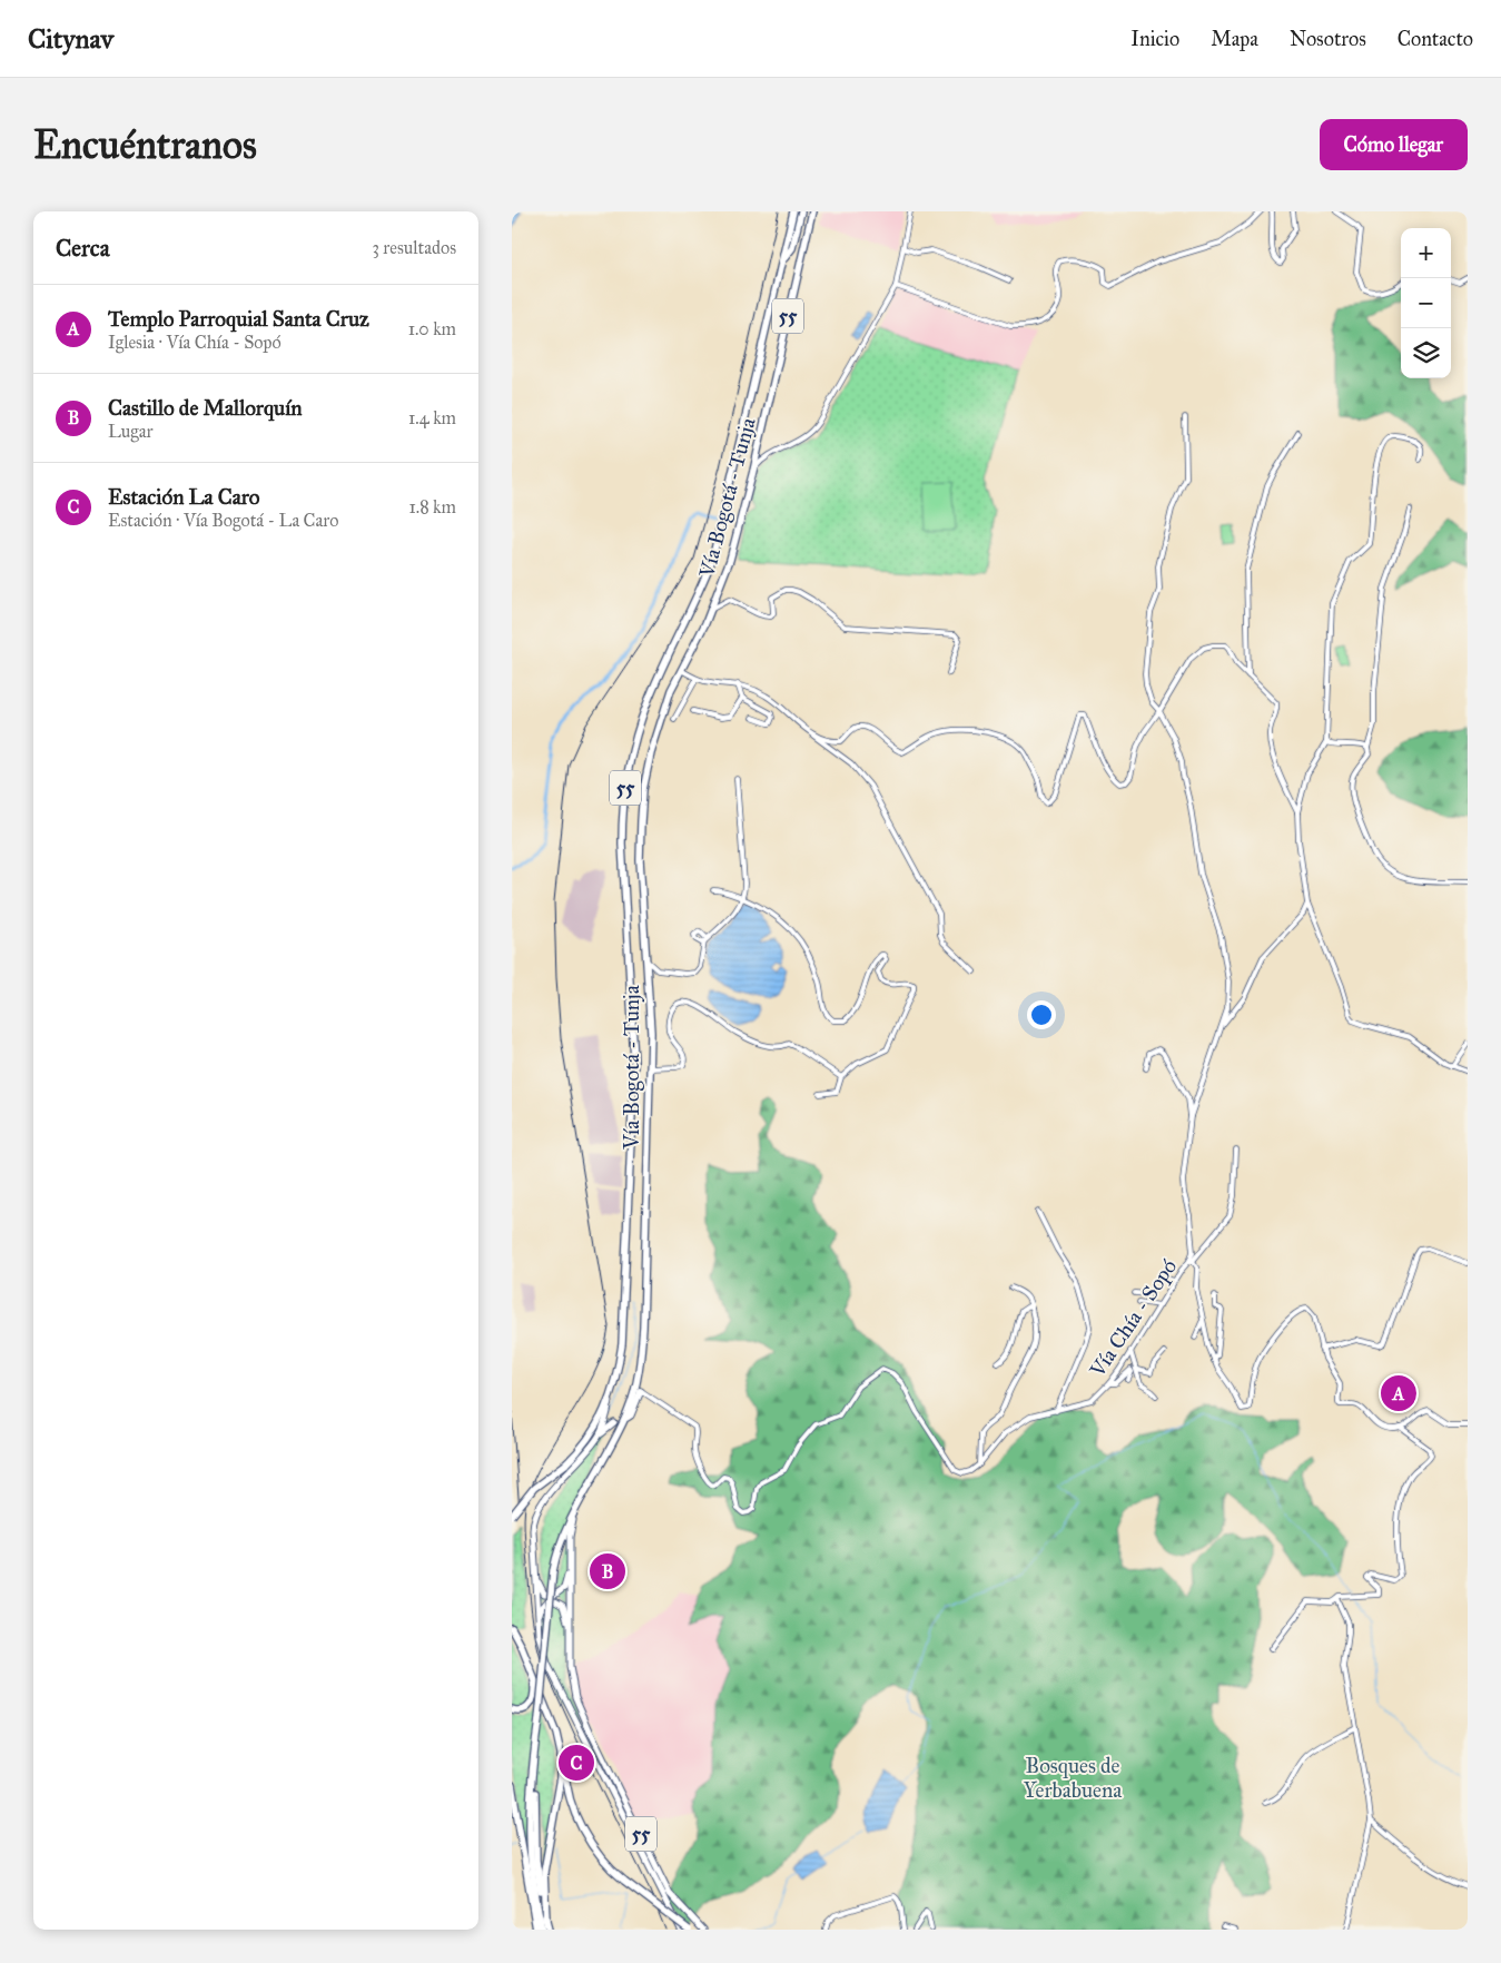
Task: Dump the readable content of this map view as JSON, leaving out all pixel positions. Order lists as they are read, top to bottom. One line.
{"streets":{"highway":["55","Vía Bogotá - Tunja"],"street":["Vía Chía - Sopó"]},"crossings":[["55","Vía Bogotá - Tunja"]],"parks":["Bosques de Yerbabuena"],"page":{"header":"Citynav","nav":["Inicio","Mapa","Nosotros","Contacto"],"buttons":"Cómo llegar","title":"Encuéntranos","heading":["Cerca","3 resultados"],"map_buttons":["+","−"],"list":[{"mark":"A","name":"Templo Parroquial Santa Cruz","note":"Iglesia · Vía Chía - Sopó","value":"1.0 km"},{"mark":"B","name":"Castillo de Mallorquín","note":"Lugar","value":"1.4 km"},{"mark":"C","name":"Estación La Caro","note":"Estación · Vía Bogotá - La Caro","value":"1.8 km"}],"pins":["A","B","C"]}}
